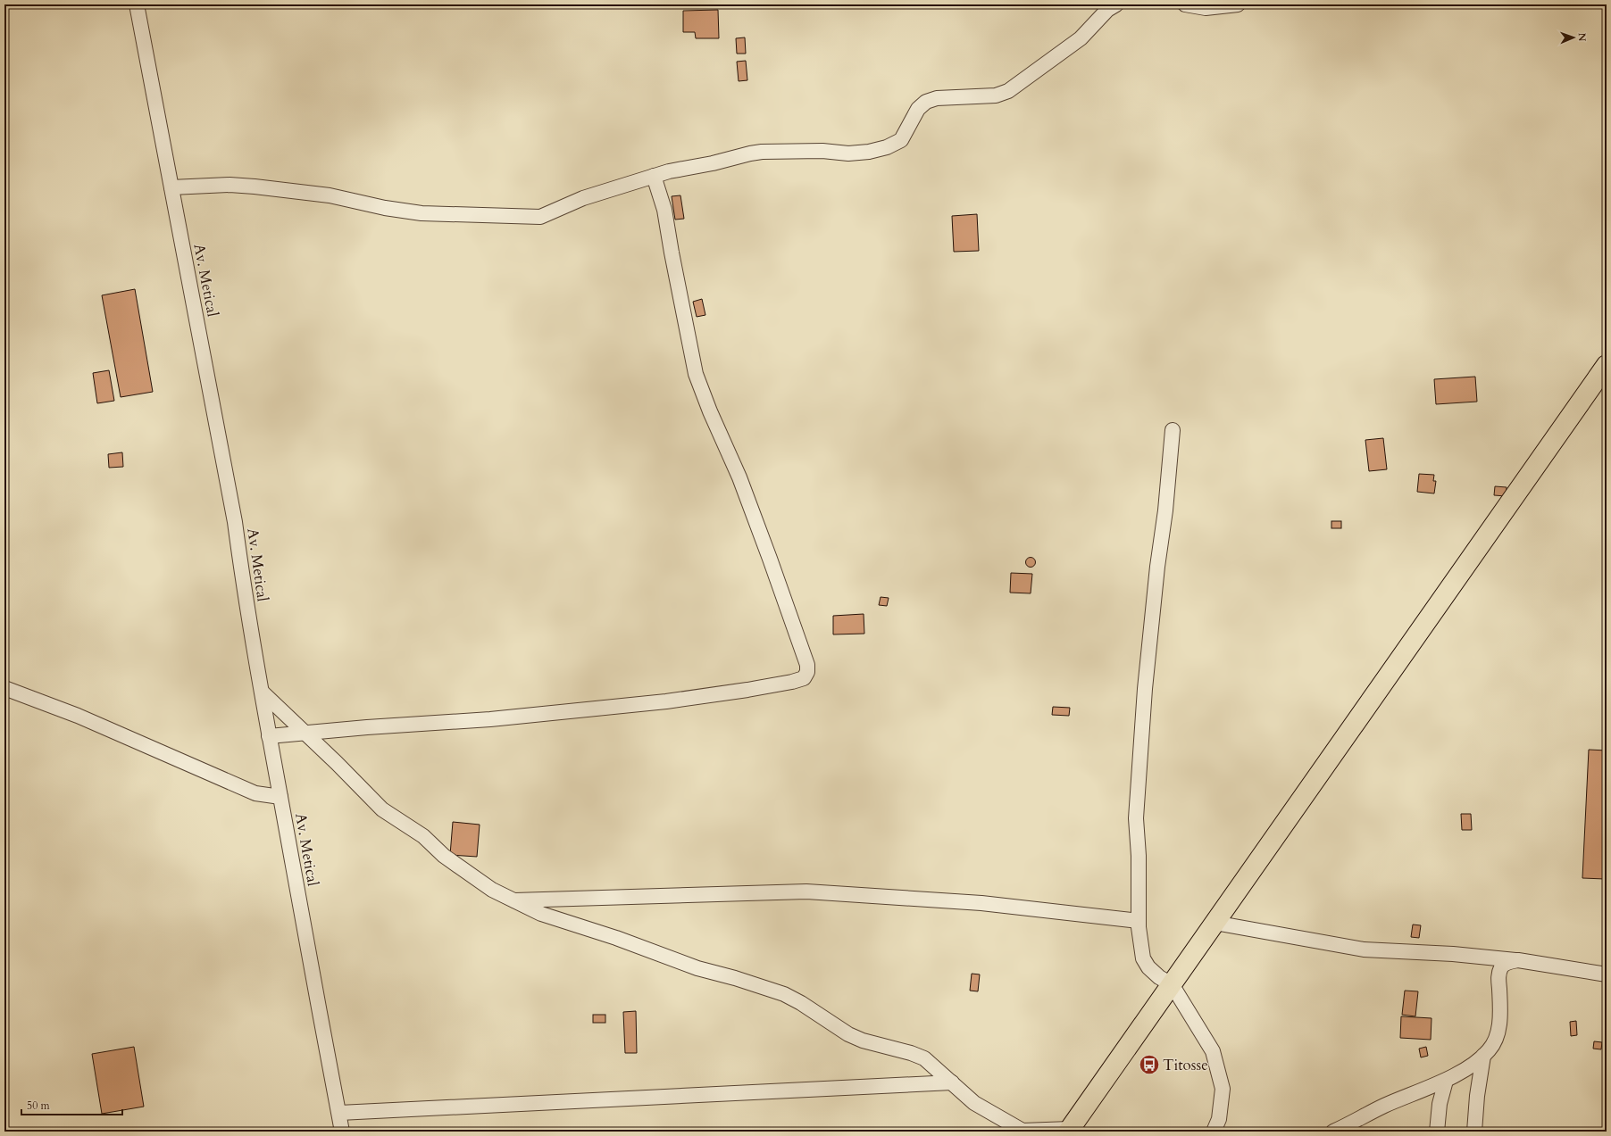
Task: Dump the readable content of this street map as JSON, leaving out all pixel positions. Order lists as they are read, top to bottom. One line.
{"streets":{"street":["Av. Metical"]},"places":{"bus stop":["Titosse"]},"scale_bar":"50 m","north":"right"}
